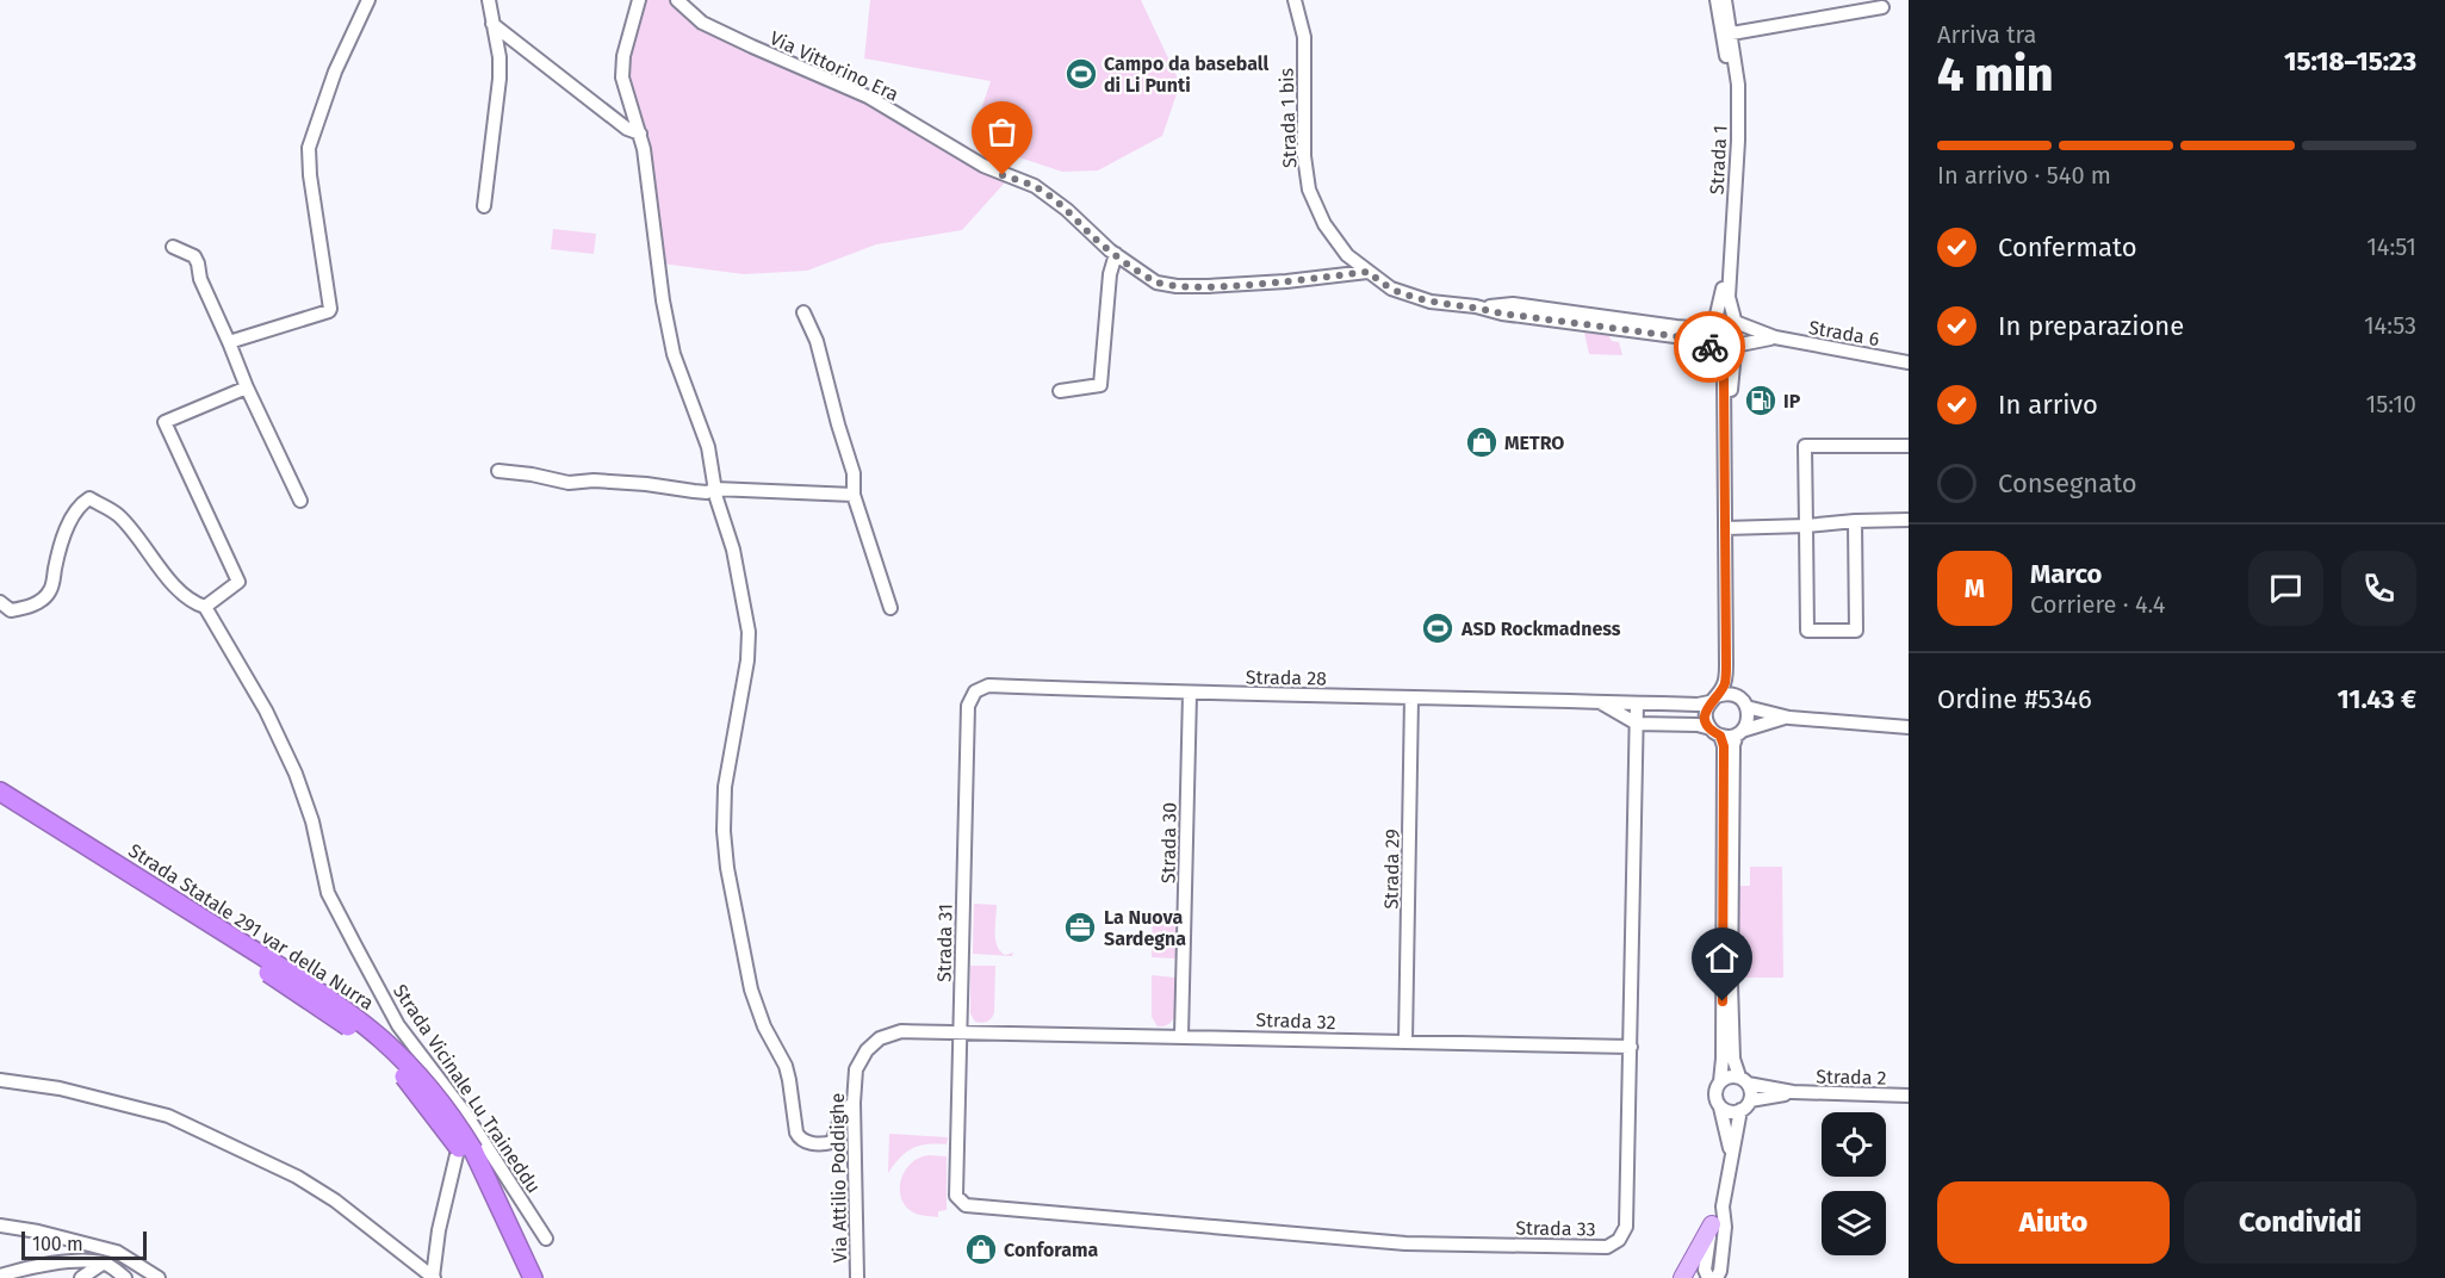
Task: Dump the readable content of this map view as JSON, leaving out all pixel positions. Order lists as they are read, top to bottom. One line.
{"streets":{"highway":["Strada Statale 291 var della Nurra"],"street":["Via Vittorino Era","Strada 1 bis","Strada 1","Strada 6","Strada 28","Strada 30","Strada 29","Strada 31","Strada 32","Strada 2","Strada Vicinale Lu Traineddu","Via Attilio Poddighe","Strada 33"]},"crossings":[["Via Vittorino Era","Strada 1 bis"],["Strada 1 bis","Strada 1"],["Strada 1 bis","Strada 6"],["Strada 1","Strada 6"],["Strada 28","Strada 30"],["Strada 28","Strada 29"],["Strada 28","Strada 31"],["Strada 28","Strada 33"],["Strada 30","Strada 32"],["Strada 29","Strada 32"],["Strada 31","Strada 32"],["Strada 31","Via Attilio Poddighe"],["Strada 31","Strada 33"],["Strada 32","Via Attilio Poddighe"],["Strada 32","Strada 33"]],"places":{"sports":["Campo da baseball di Li Punti","ASD Rockmadness"],"fuel station":["IP"],"shop":["METRO","Conforama"],"office":["La Nuova Sardegna"]},"scale_bar":"100 m","page":{"heading":["4 min","Arriva tra","15:18–15:23"],"panel":["Marco","Corriere · 4.4","Ordine #5346","11.43 €"],"bar":"In arrivo · 540 m","list":[["Confermato","14:51"],["In preparazione","14:53"],["In arrivo","15:10"],"Consegnato"],"round":"M","buttons":["Aiuto","Condividi"],"scale":"100 m"}}
